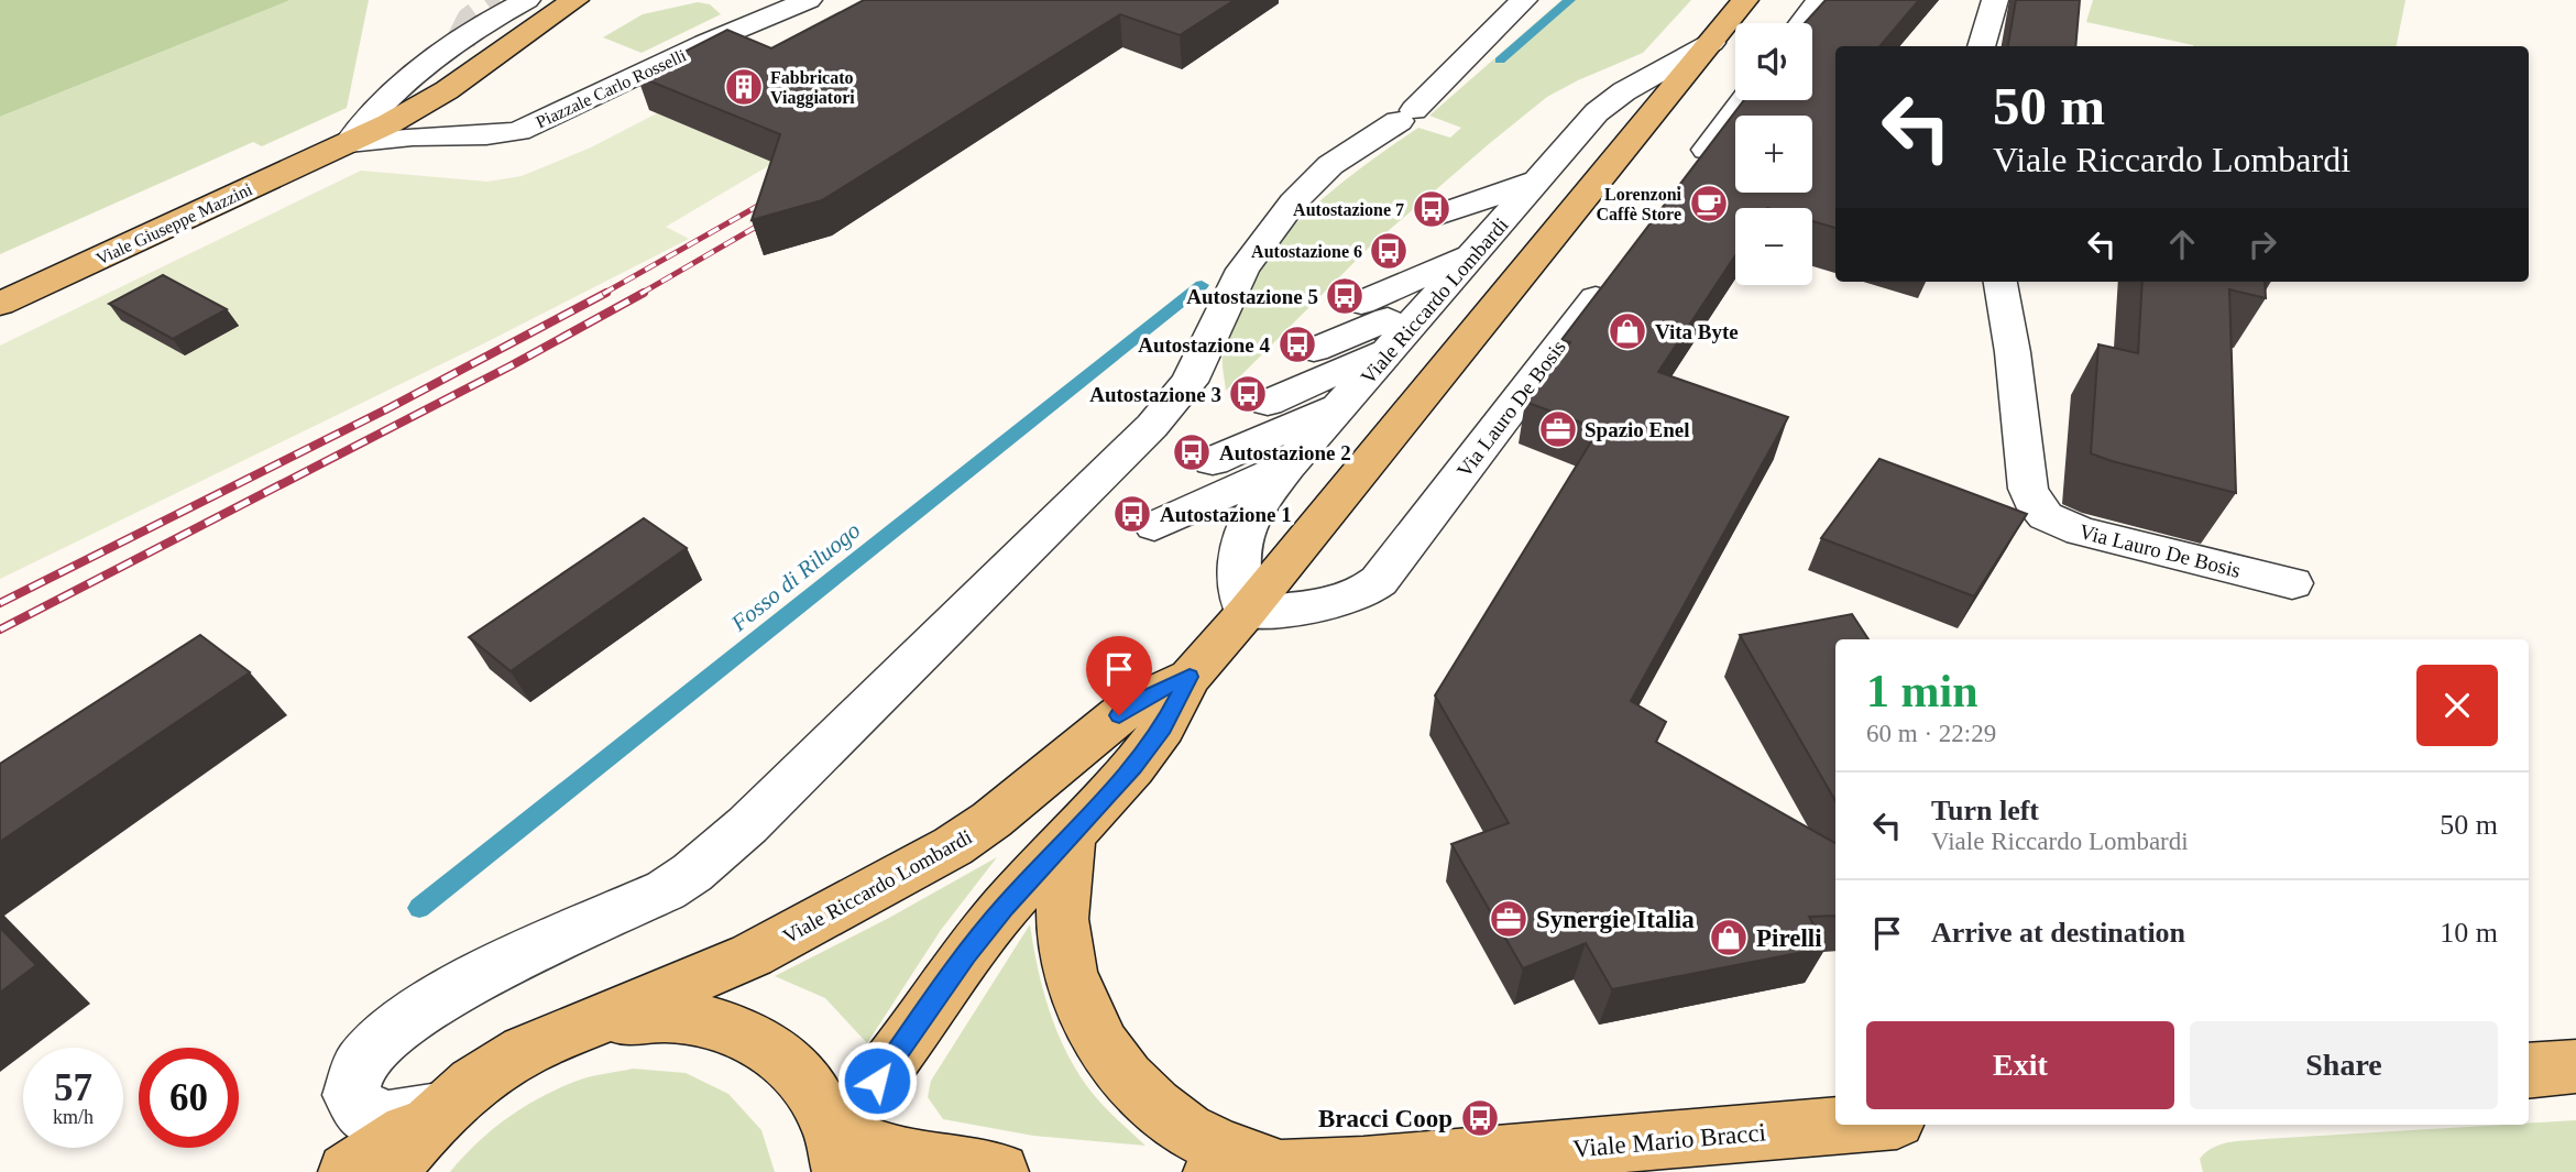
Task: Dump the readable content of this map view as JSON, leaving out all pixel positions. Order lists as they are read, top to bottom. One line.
{"streets":{"main road":["Viale Giuseppe Mazzini","Viale Riccardo Lombardi","Viale Mario Bracci"],"street":["Piazzale Carlo Rosselli","Via Lauro De Bosis"]},"crossings":[["Piazzale Carlo Rosselli","Viale Giuseppe Mazzini"],["Viale Riccardo Lombardi","Via Lauro De Bosis"]],"water":["Fosso di Riluogo"],"places":{"building":["Fabbricato Viaggiatori"],"cafe":["Lorenzoni Caffè Store"],"bus stop":["Autostazione 7","Autostazione 6","Autostazione 5","Autostazione 4","Autostazione 3","Autostazione 2","Autostazione 1","Bracci Coop"],"shop":["Vita Byte","Pirelli"],"office":["Spazio Enel","Synergie Italia"]},"page":{"map_buttons":["+","−"],"turn":["50 m","Viale Riccardo Lombardi"],"heading":["1 min","60 m · 22:29"],"list":[{"name":"Turn left","note":"Viale Riccardo Lombardi","value":"50 m"},{"name":"Arrive at destination","value":"10 m"}],"buttons":["Exit","Share"],"speed":"57 km/h","limit":"60"}}
